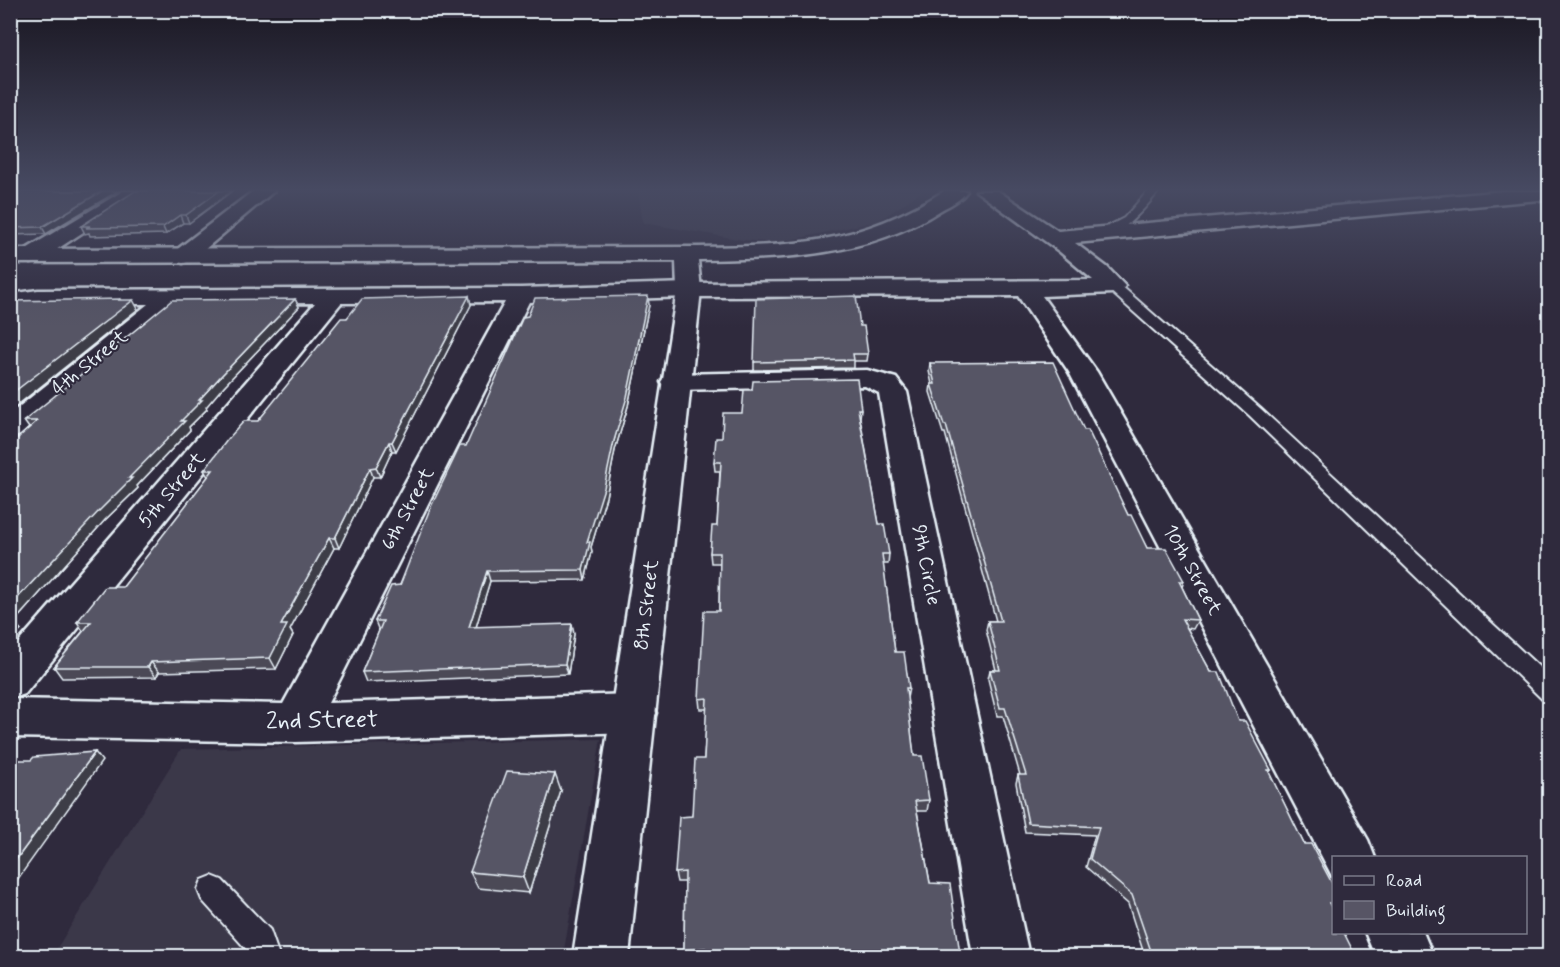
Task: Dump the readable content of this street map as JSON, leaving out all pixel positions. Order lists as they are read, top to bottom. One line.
{"streets":{"street":["4th Street","5th Street","6th Street","9th Circle","10th Street","8th Street","2nd Street"]},"crossings":[["6th Street","2nd Street"],["9th Circle","8th Street"],["8th Street","2nd Street"]],"legend":["Road","Building"]}
